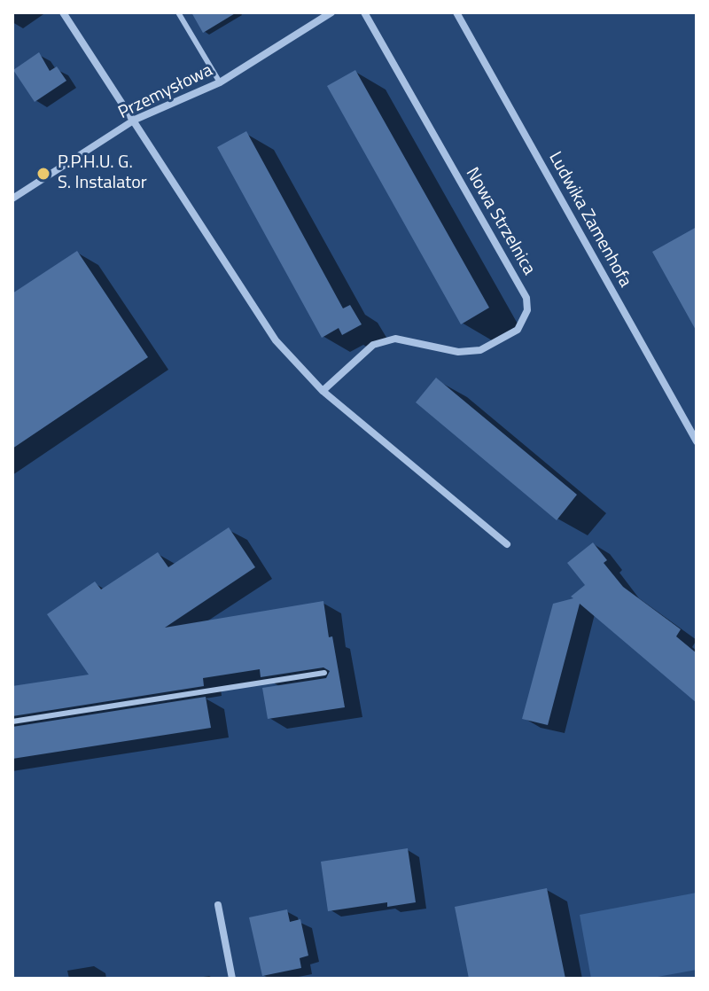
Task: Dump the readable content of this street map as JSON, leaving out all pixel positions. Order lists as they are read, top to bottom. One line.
{"streets":{"street":["Przemysłowa","Ludwika Zamenhofa","Nowa Strzelnica"]},"places":["P.P.H.U. G. S. Instalator"]}
